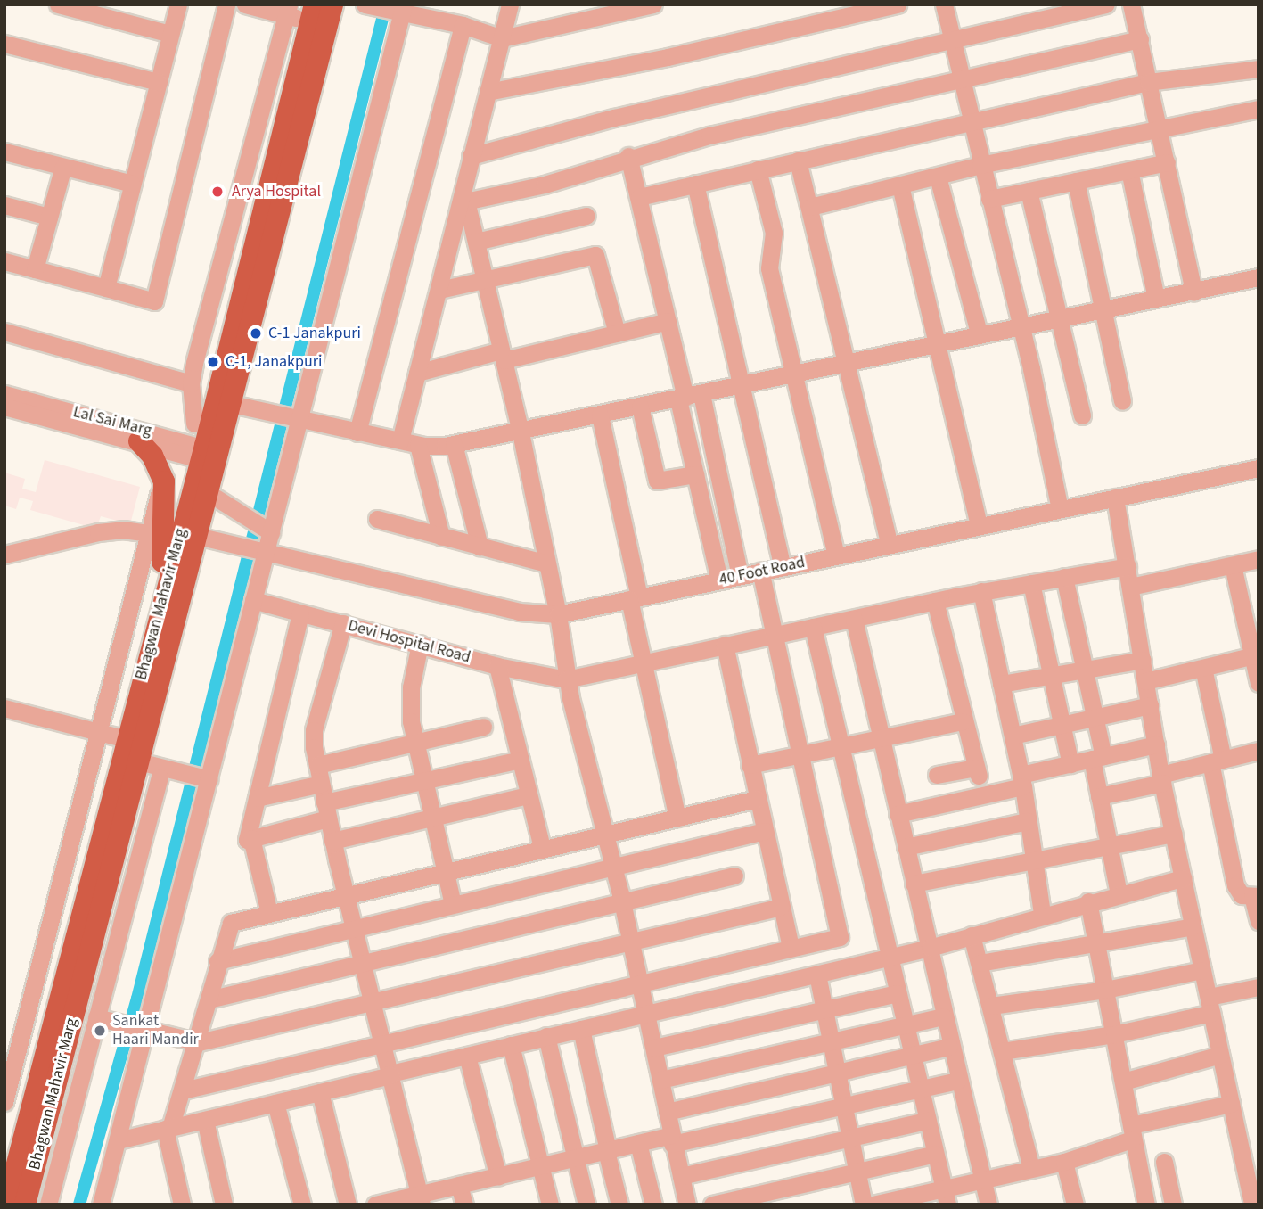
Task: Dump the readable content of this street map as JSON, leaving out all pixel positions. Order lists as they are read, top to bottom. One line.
{"streets":{"main road":["Bhagwan Mahavir Marg"],"street":["Lal Sai Marg","40 Foot Road","Devi Hospital Road"]},"crossings":[["Lal Sai Marg","40 Foot Road"],["Lal Sai Marg","Bhagwan Mahavir Marg"],["40 Foot Road","Bhagwan Mahavir Marg"]],"places":["Arya Hospital","C-1 Janakpuri","C-1, Janakpuri","Sankat Haari Mandir"]}
